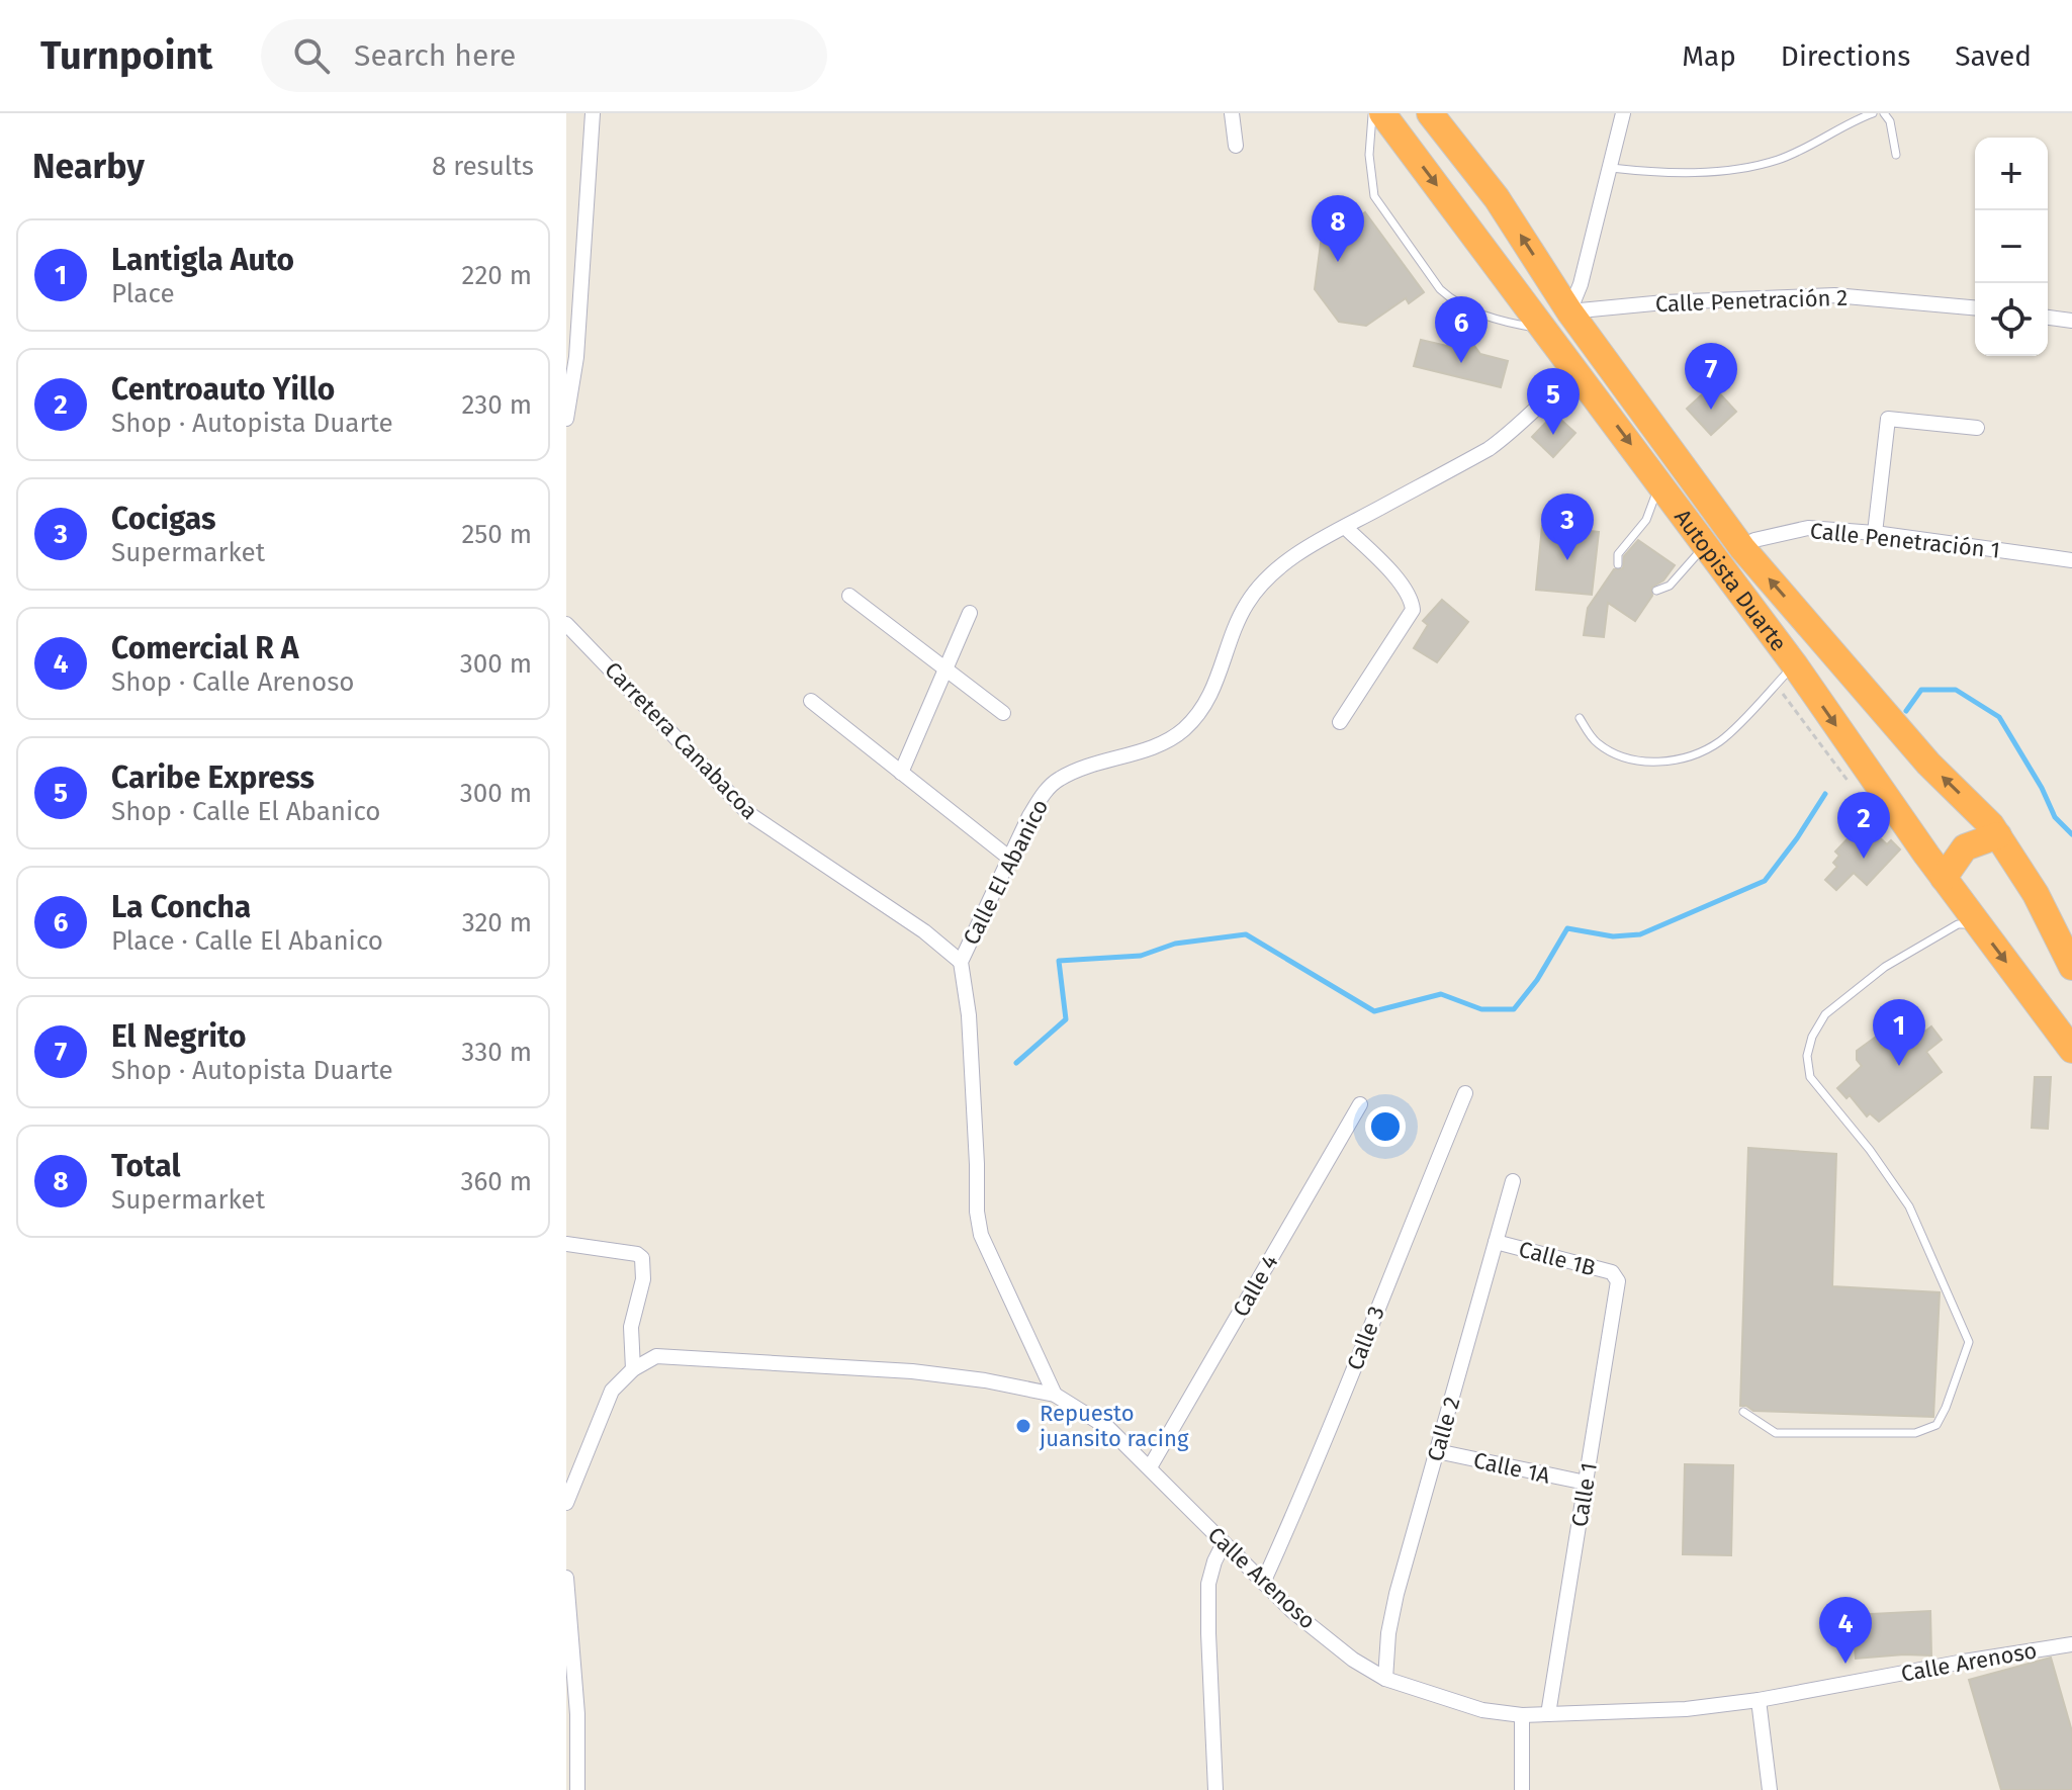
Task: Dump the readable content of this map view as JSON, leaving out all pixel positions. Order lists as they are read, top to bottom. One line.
{"streets":{"highway":["Autopista Duarte"],"street":["Calle Penetración 2","Calle Penetración 1","Carretera Canabacoa","Calle El Abanico","Calle 1B","Calle 4","Calle 3","Calle 2","Calle 1A","Calle 1","Calle Arenoso"]},"crossings":[["Calle Penetración 2","Autopista Duarte"],["Calle Penetración 1","Autopista Duarte"],["Autopista Duarte","Calle El Abanico"],["Carretera Canabacoa","Calle El Abanico"],["Calle El Abanico","Calle Arenoso"],["Calle 1B","Calle 2"],["Calle 1B","Calle 1"],["Calle 4","Calle Arenoso"],["Calle 3","Calle Arenoso"],["Calle 2","Calle 1A"],["Calle 2","Calle Arenoso"],["Calle 1A","Calle 1"],["Calle 1","Calle Arenoso"]],"places":["Repuesto juansito racing"],"page":{"header":"Turnpoint","search":"Search here","nav":["Map","Directions","Saved"],"heading":["Nearby","8 results"],"map_buttons":["+","−"],"pins":["8","6","7","5","3","2","1","4"],"list":[{"mark":"1","name":"Lantigla Auto","note":"Place","value":"220 m"},{"mark":"2","name":"Centroauto Yillo","note":"Shop · Autopista Duarte","value":"230 m"},{"mark":"3","name":"Cocigas","note":"Supermarket","value":"250 m"},{"mark":"4","name":"Comercial R A","note":"Shop · Calle Arenoso","value":"300 m"},{"mark":"5","name":"Caribe Express","note":"Shop · Calle El Abanico","value":"300 m"},{"mark":"6","name":"La Concha","note":"Place · Calle El Abanico","value":"320 m"},{"mark":"7","name":"El Negrito","note":"Shop · Autopista Duarte","value":"330 m"},{"mark":"8","name":"Total","note":"Supermarket","value":"360 m"}]}}
